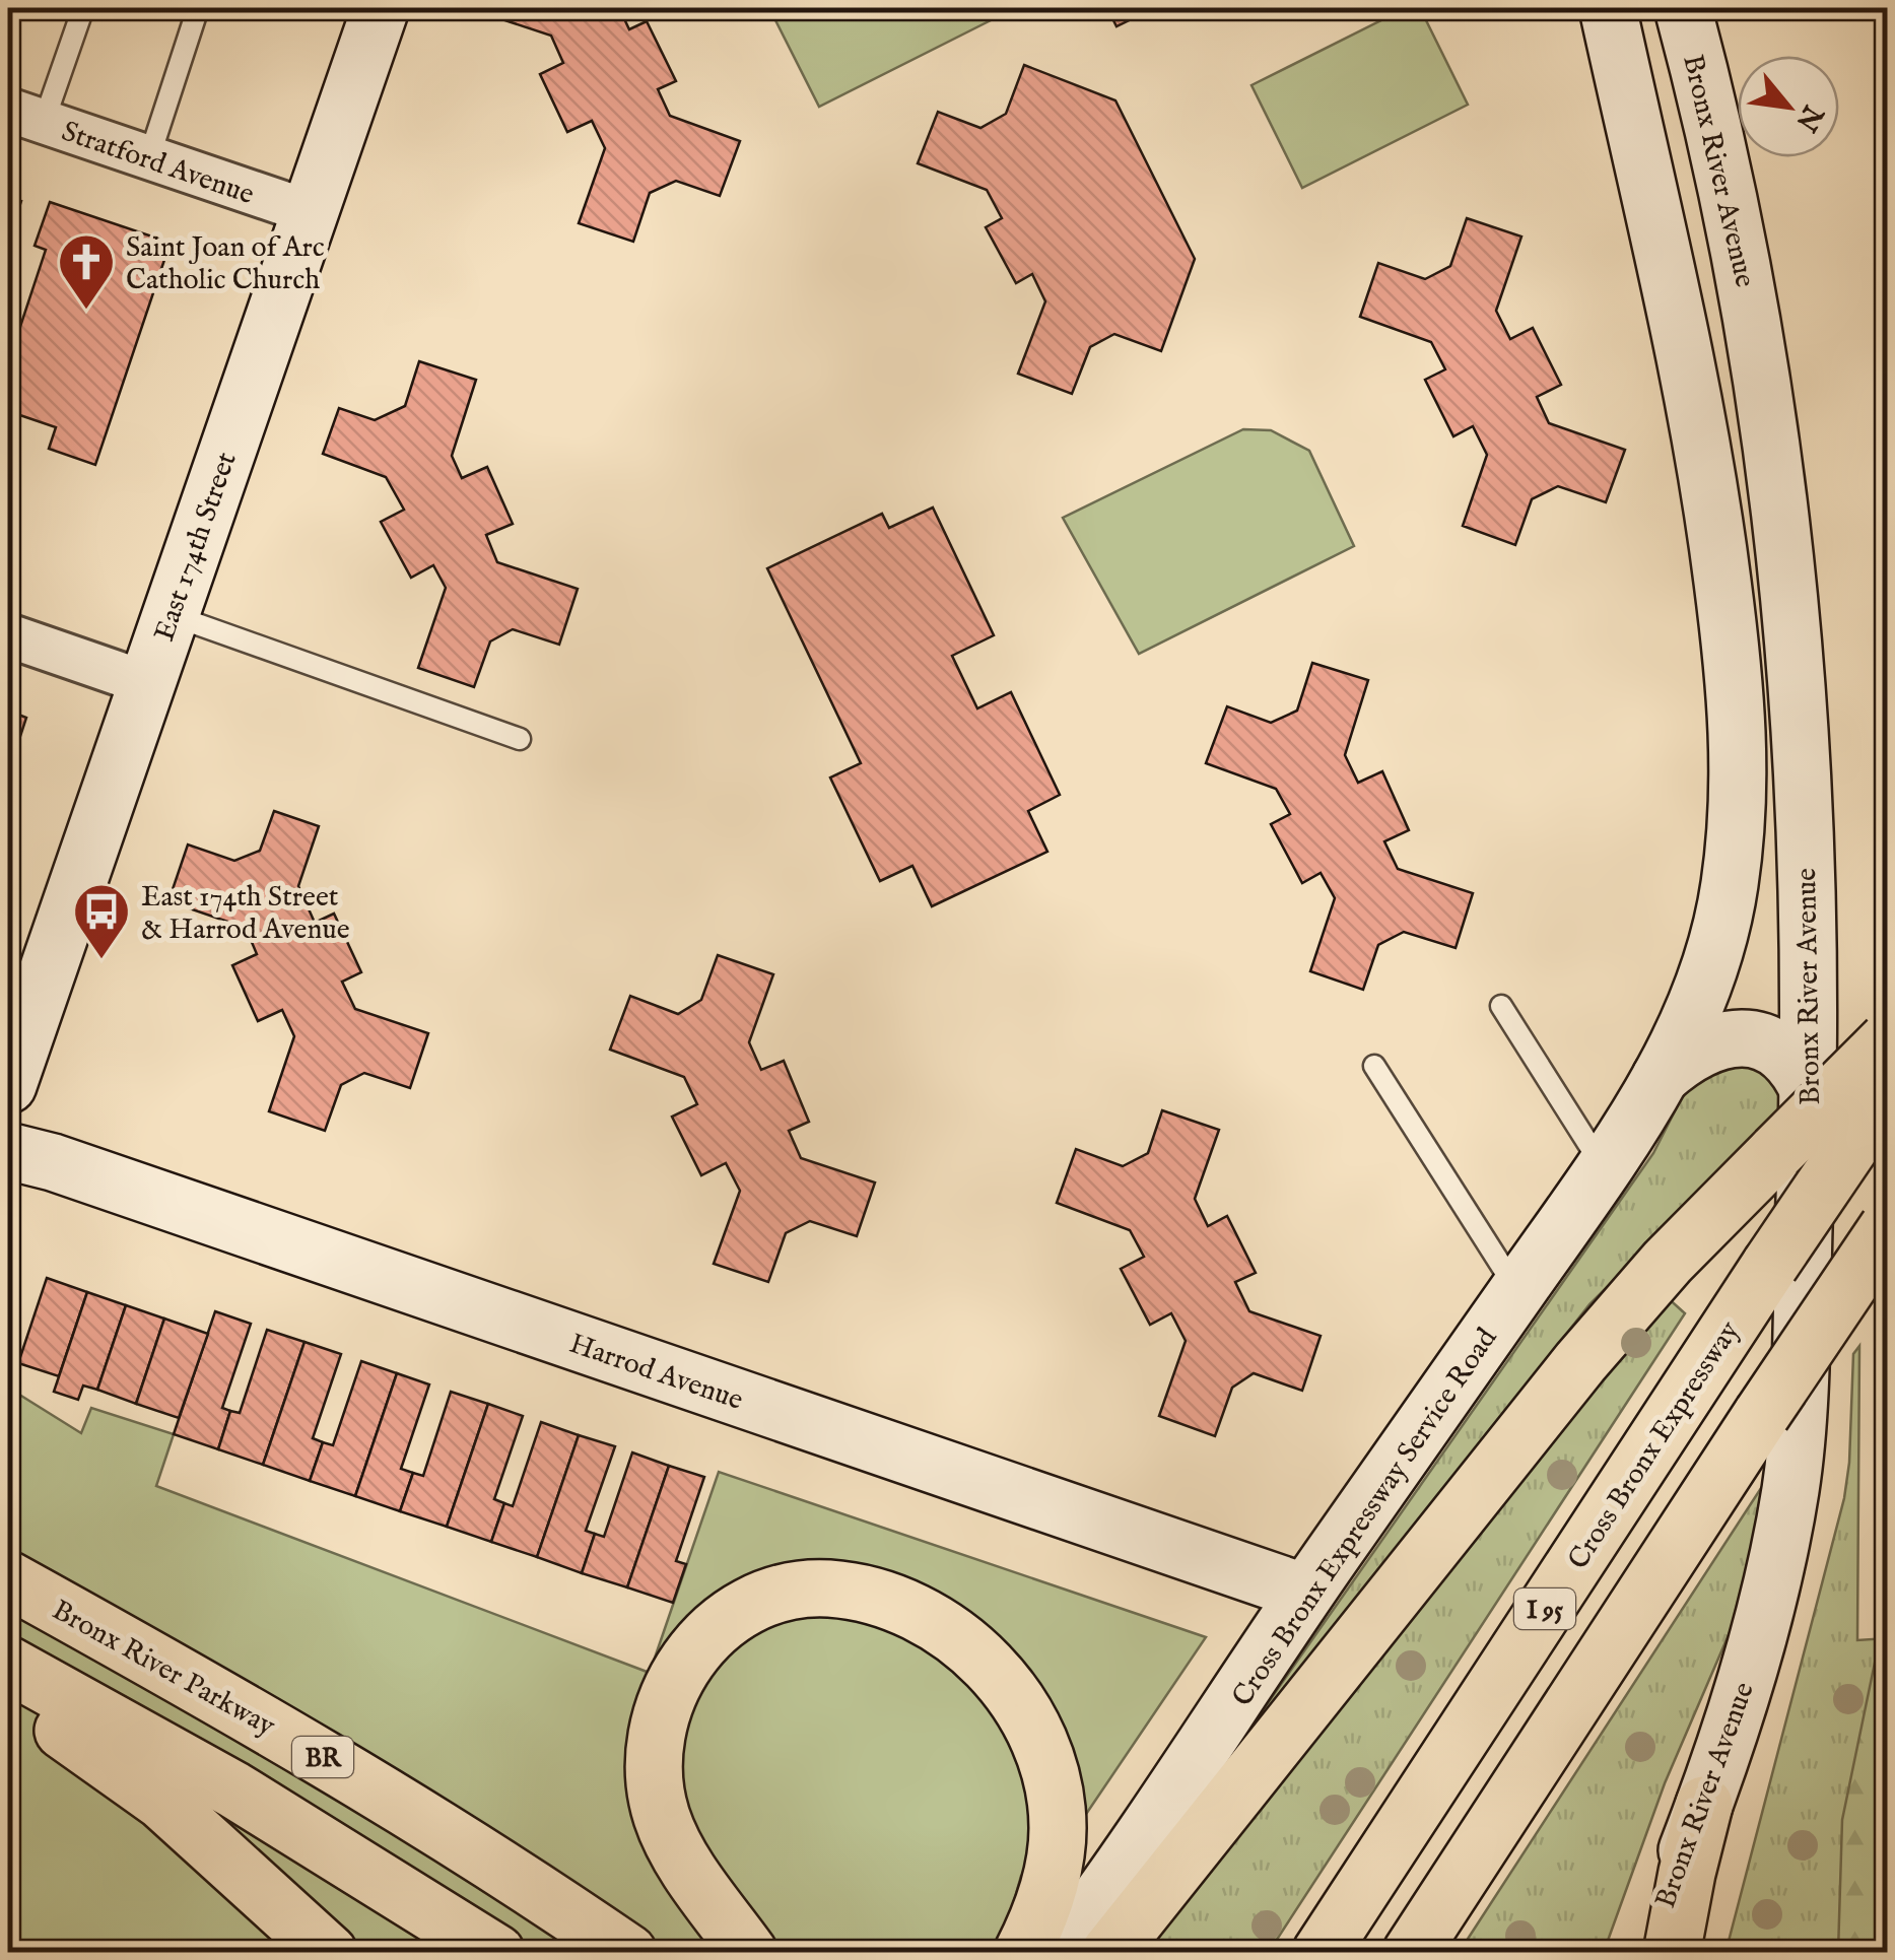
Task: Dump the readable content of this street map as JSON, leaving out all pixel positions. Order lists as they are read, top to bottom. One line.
{"streets":{"main road":["Bronx River Avenue","East 174th Street","Harrod Avenue","Cross Bronx Expressway","Cross Bronx Expressway Service Road","I 95","Bronx River Parkway","BR"],"street":["Stratford Avenue"]},"crossings":[["Stratford Avenue","East 174th Street"],["Harrod Avenue","Cross Bronx Expressway Service Road"]],"places":{"church":["Saint Joan of Arc Catholic Church"],"bus stop":["East 174th Street & Harrod Avenue"]},"north":"bottom right"}
